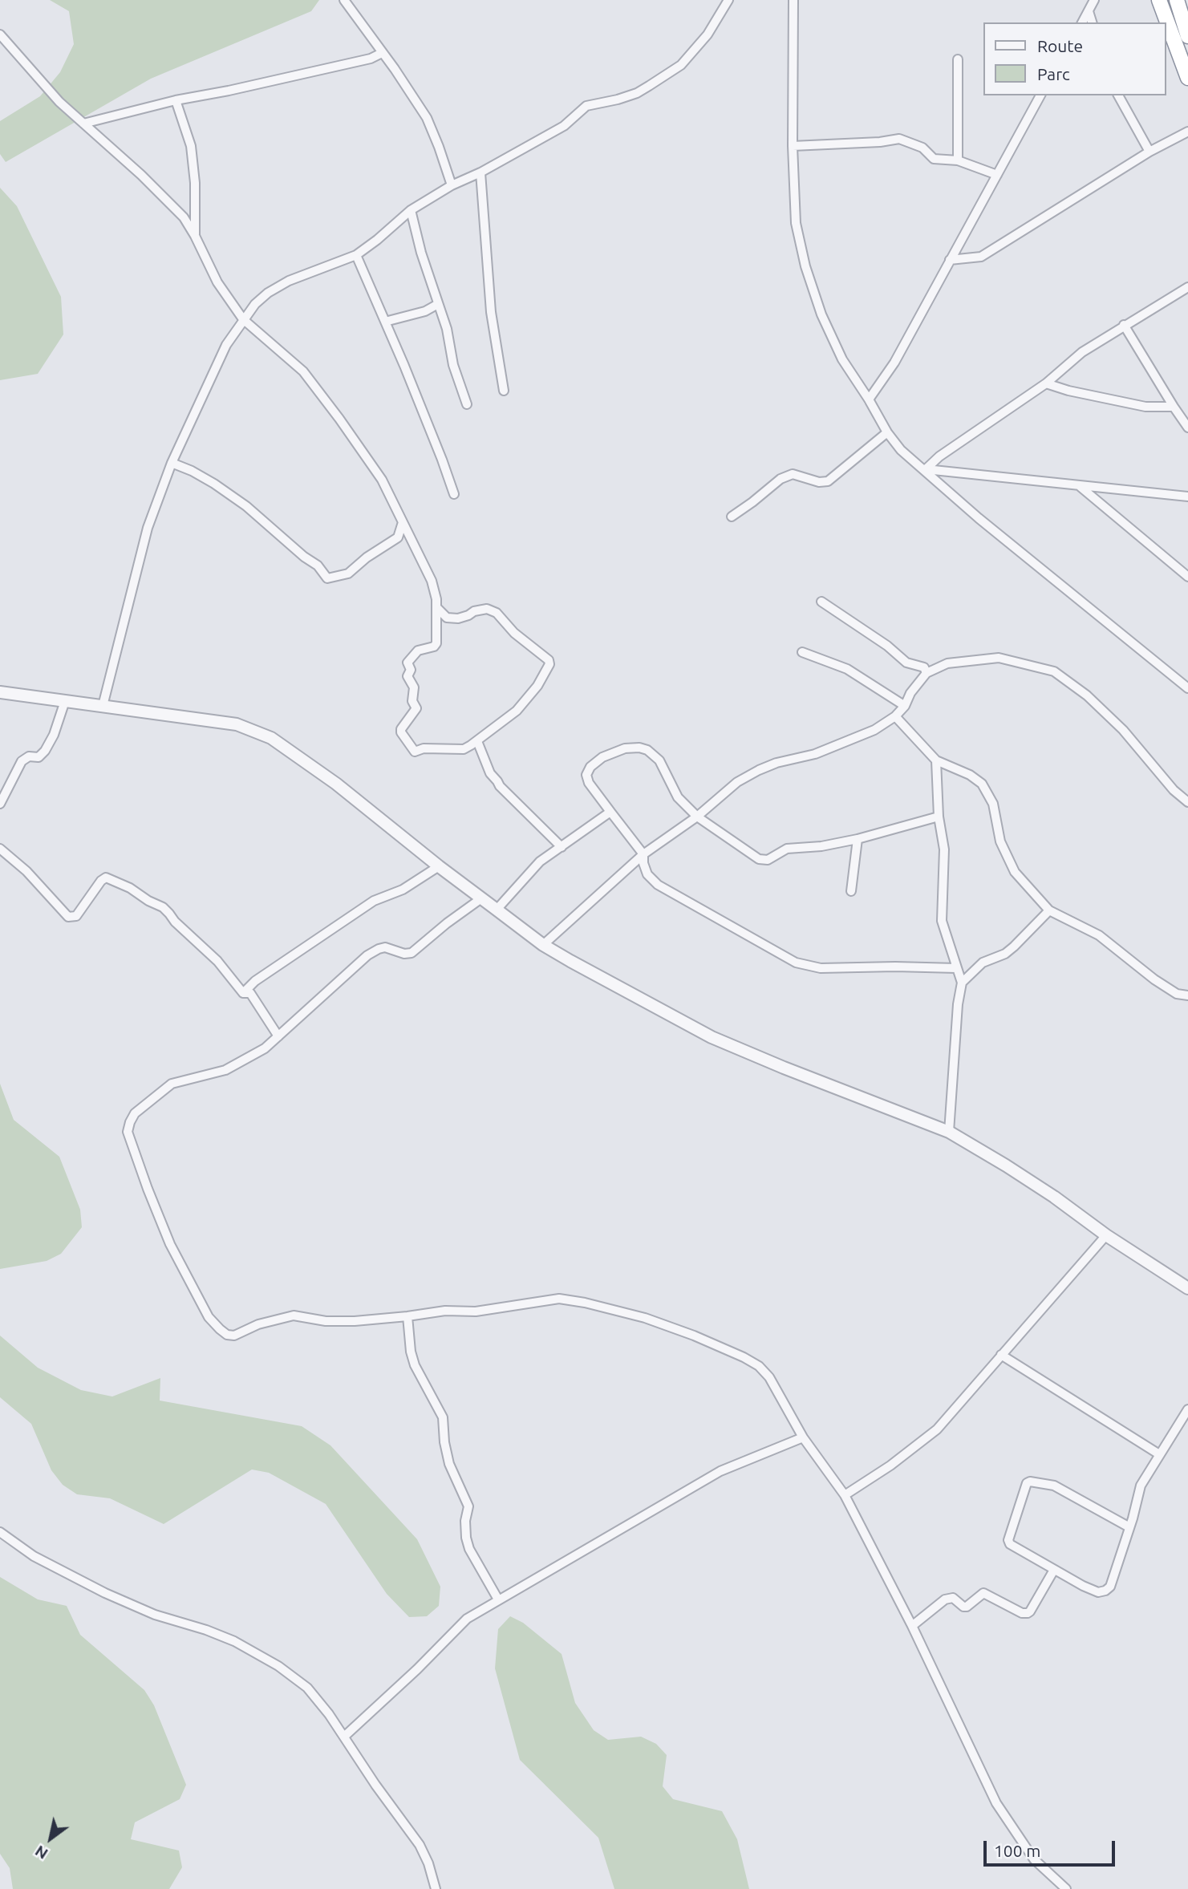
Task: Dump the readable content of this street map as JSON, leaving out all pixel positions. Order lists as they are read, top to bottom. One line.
{"legend":["Route","Parc"],"scale_bar":"100 m","north":"bottom left"}
